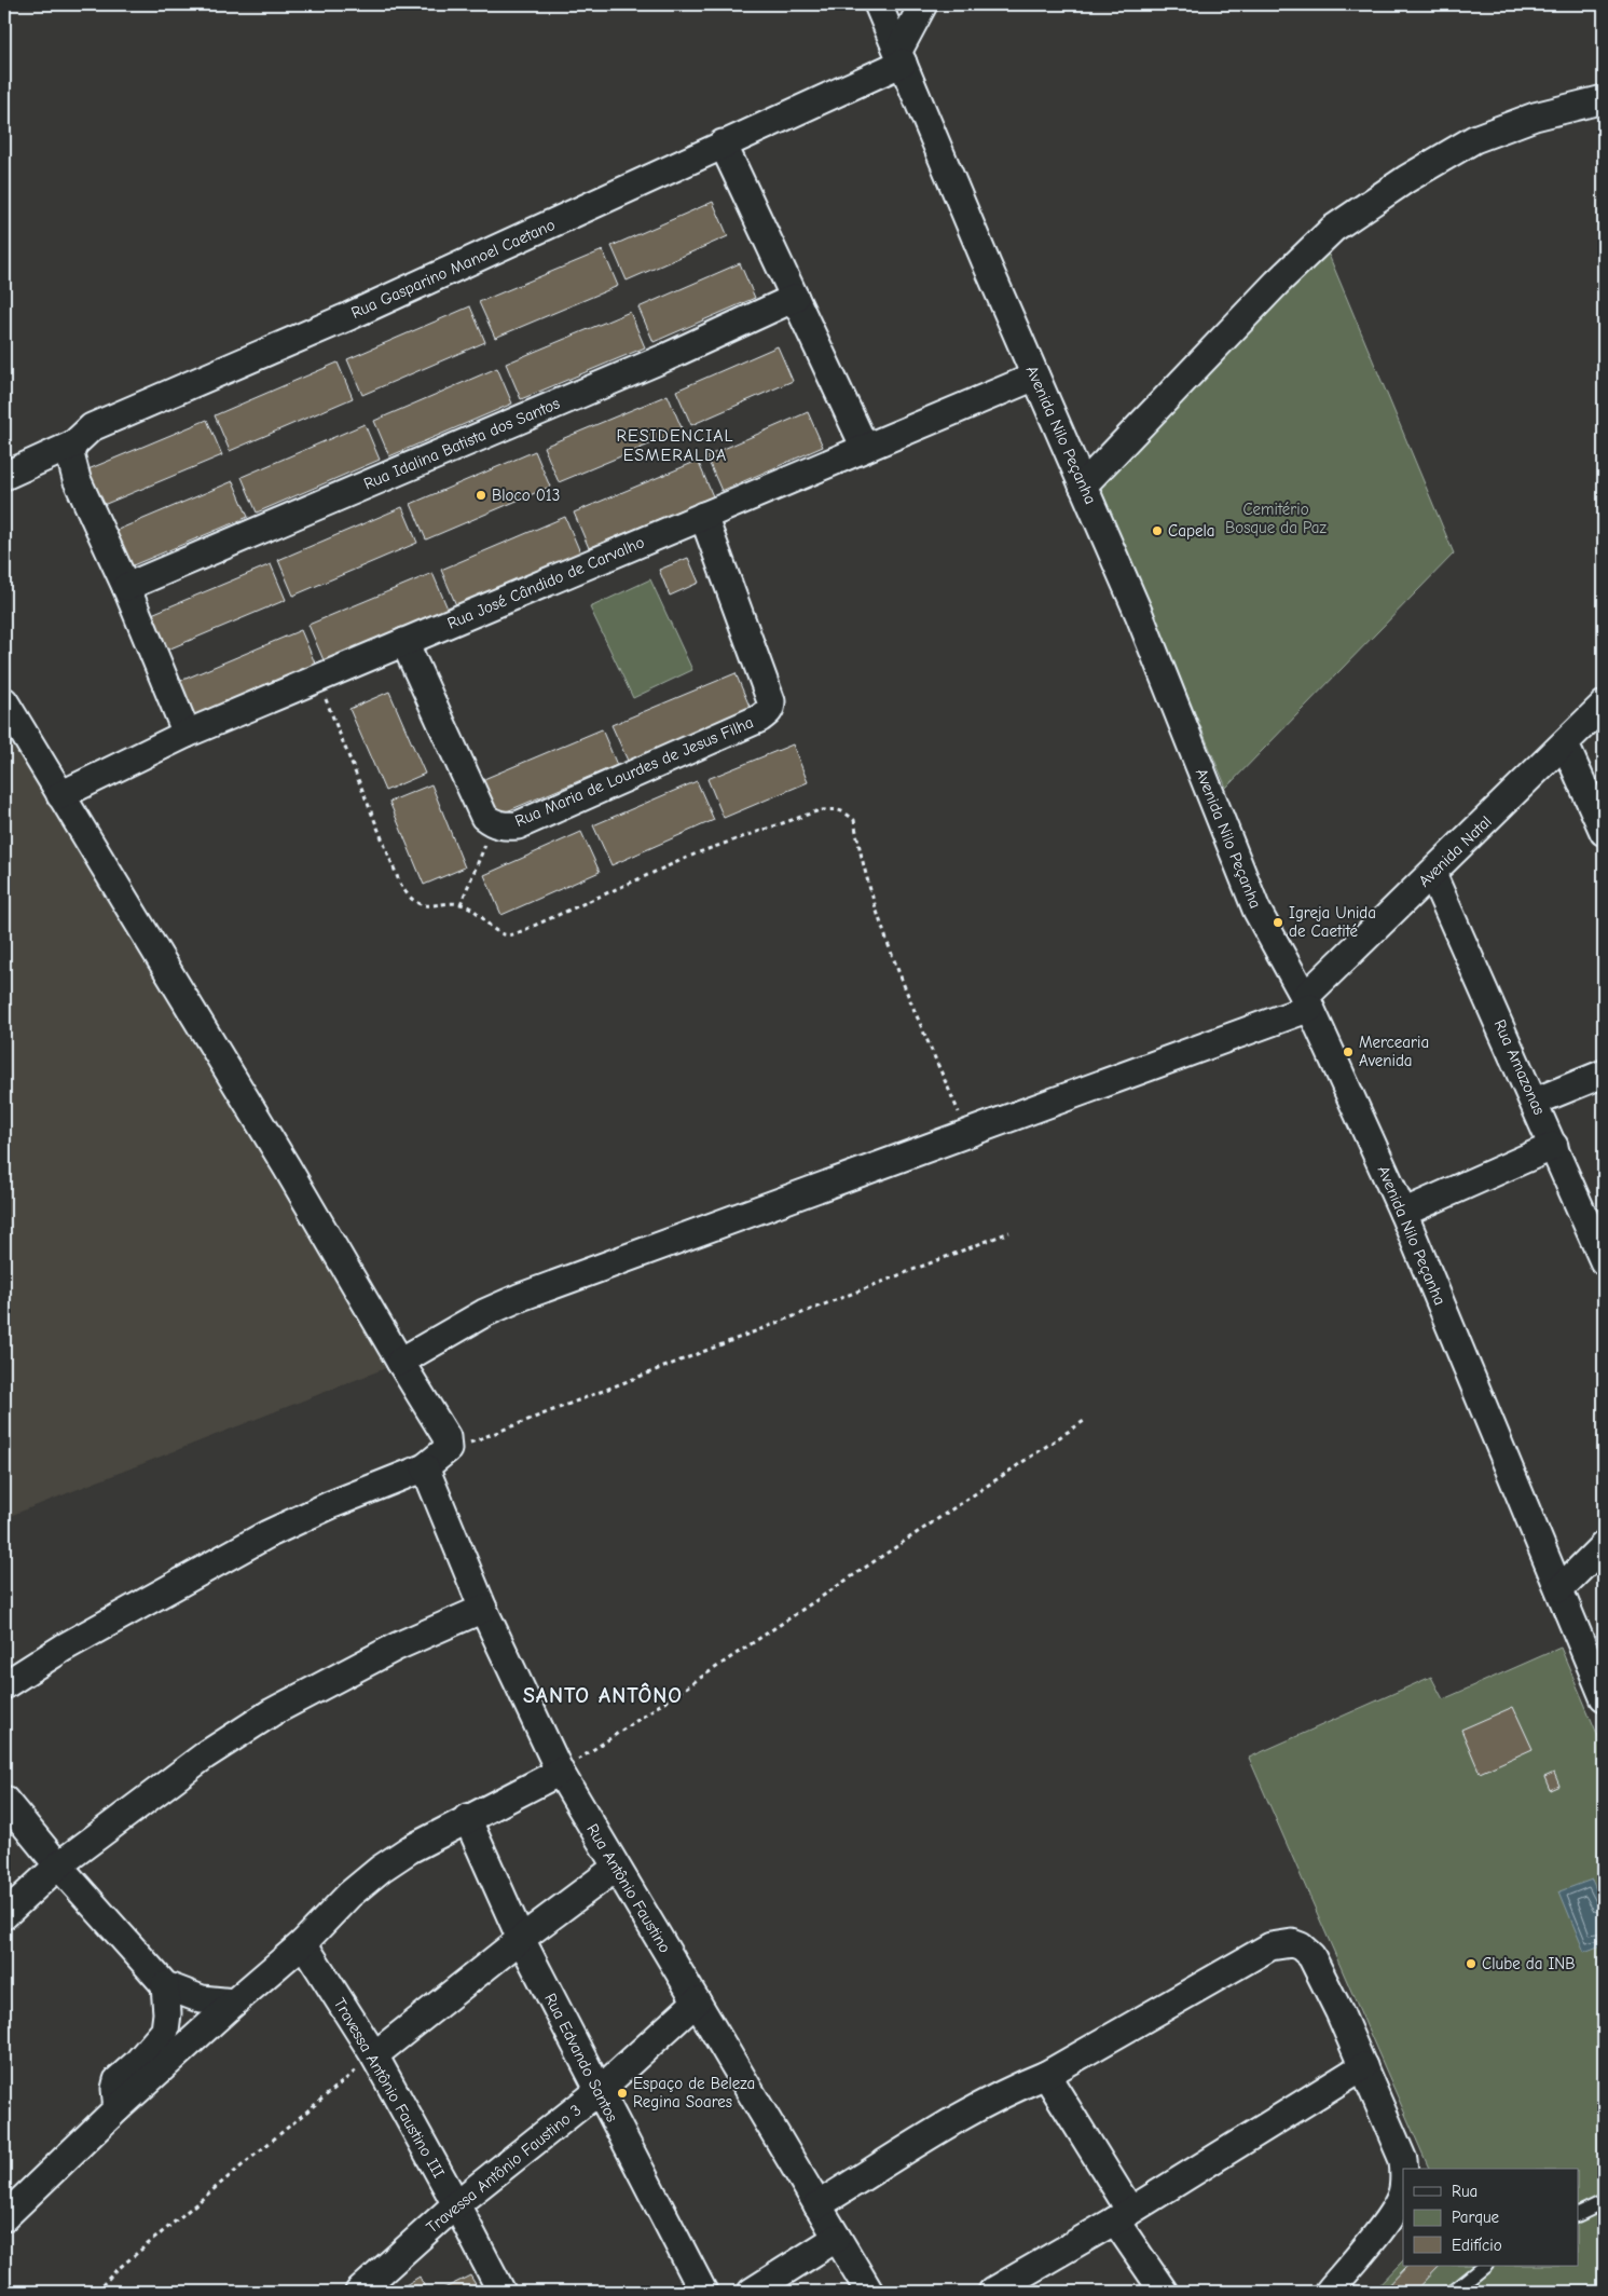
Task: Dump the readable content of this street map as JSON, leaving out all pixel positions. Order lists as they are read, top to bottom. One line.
{"streets":{"street":["Rua Gasparino Manoel Caetano","Avenida Nilo Peçanha","Rua Idalina Batista dos Santos","Rua José Cândido de Carvalho","Rua Maria de Lourdes de Jesus Filha","Avenida Natal","Rua Amazonas","Rua Antônio Faustino","Rua Edvando Santos","Travessa Antônio Faustino III","Travessa Antônio Faustino 3"]},"crossings":[["Rua Gasparino Manoel Caetano","Avenida Nilo Peçanha"],["Avenida Nilo Peçanha","Rua José Cândido de Carvalho"],["Avenida Nilo Peçanha","Avenida Natal"],["Rua José Cândido de Carvalho","Rua Maria de Lourdes de Jesus Filha"],["Rua José Cândido de Carvalho","Rua Antônio Faustino"],["Avenida Natal","Rua Amazonas"],["Rua Antônio Faustino","Travessa Antônio Faustino 3"],["Rua Edvando Santos","Travessa Antônio Faustino 3"],["Travessa Antônio Faustino III","Travessa Antônio Faustino 3"]],"districts":["RESIDENCIAL ESMERALDA","SANTO ANTÔNO"],"parks":["Cemitério Bosque da Paz"],"places":["Bloco 013","Capela","Igreja Unida de Caetité","Mercearia Avenida","Clube da INB","Espaço de Beleza Regina Soares"],"legend":["Rua","Parque","Edifício"]}
